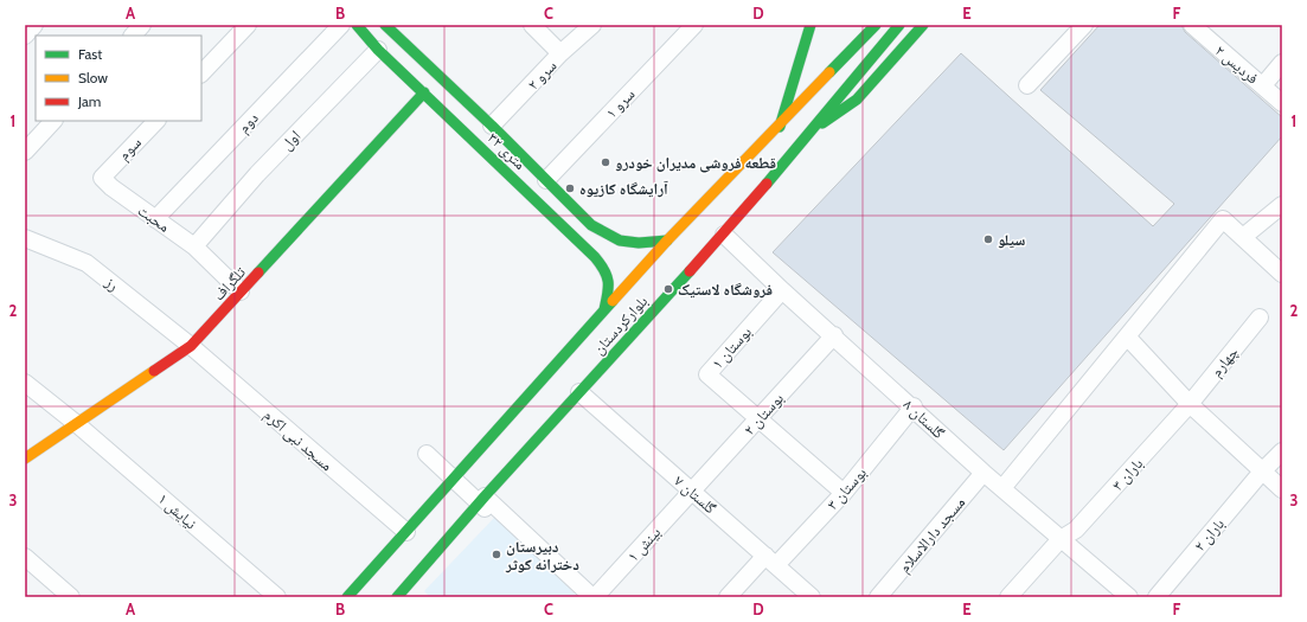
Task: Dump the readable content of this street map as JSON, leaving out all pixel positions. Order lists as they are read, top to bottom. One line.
{"streets":{"main road":["۳۲ متری","تلگراف","بلوارکردستان"],"street":["فردیس ۲","سرو ۲","سرو ۱","دوم","اول","سوم","محبت","رز","بوستان ۱","چهارم","بوستان ۲","گلستان ۸","مسجد نبی اکرم","باران ۳","بوستان ۳","گلستان ۷","نیایش ۱","مسجد دارالاسلام","باران ۲","بینش ۱"]},"crossings":[["سرو ۲","۳۲ متری"],["سرو ۱","۳۲ متری"],["دوم","محبت"],["اول","۳۲ متری"],["اول","محبت"],["سوم","محبت"],["۳۲ متری","تلگراف"],["۳۲ متری","بلوارکردستان"],["محبت","تلگراف"],["رز","تلگراف"],["رز","مسجد نبی اکرم"],["تلگراف","مسجد نبی اکرم"],["تلگراف","نیایش ۱"],["بلوارکردستان","گلستان ۸"],["بلوارکردستان","مسجد نبی اکرم"],["بلوارکردستان","گلستان ۷"],["بوستان ۱","بوستان ۲"],["بوستان ۱","گلستان ۸"],["چهارم","باران ۳"],["بوستان ۲","گلستان ۸"],["بوستان ۲","گلستان ۷"],["بوستان ۲","بینش ۱"],["گلستان ۸","باران ۳"],["گلستان ۸","بوستان ۳"],["گلستان ۸","مسجد دارالاسلام"],["بوستان ۳","گلستان ۷"],["گلستان ۷","بینش ۱"]],"places":["قطعه فروشی مدیران خودرو","آرایشگاه کازیوه","سیلو","فروشگاه لاستیک","دبیرستان دخترانه کوثر"],"legend":["Fast","Slow","Jam"],"grid":{"columns":["A","B","C","D","E","F"],"rows":["1","2","3"]}}
